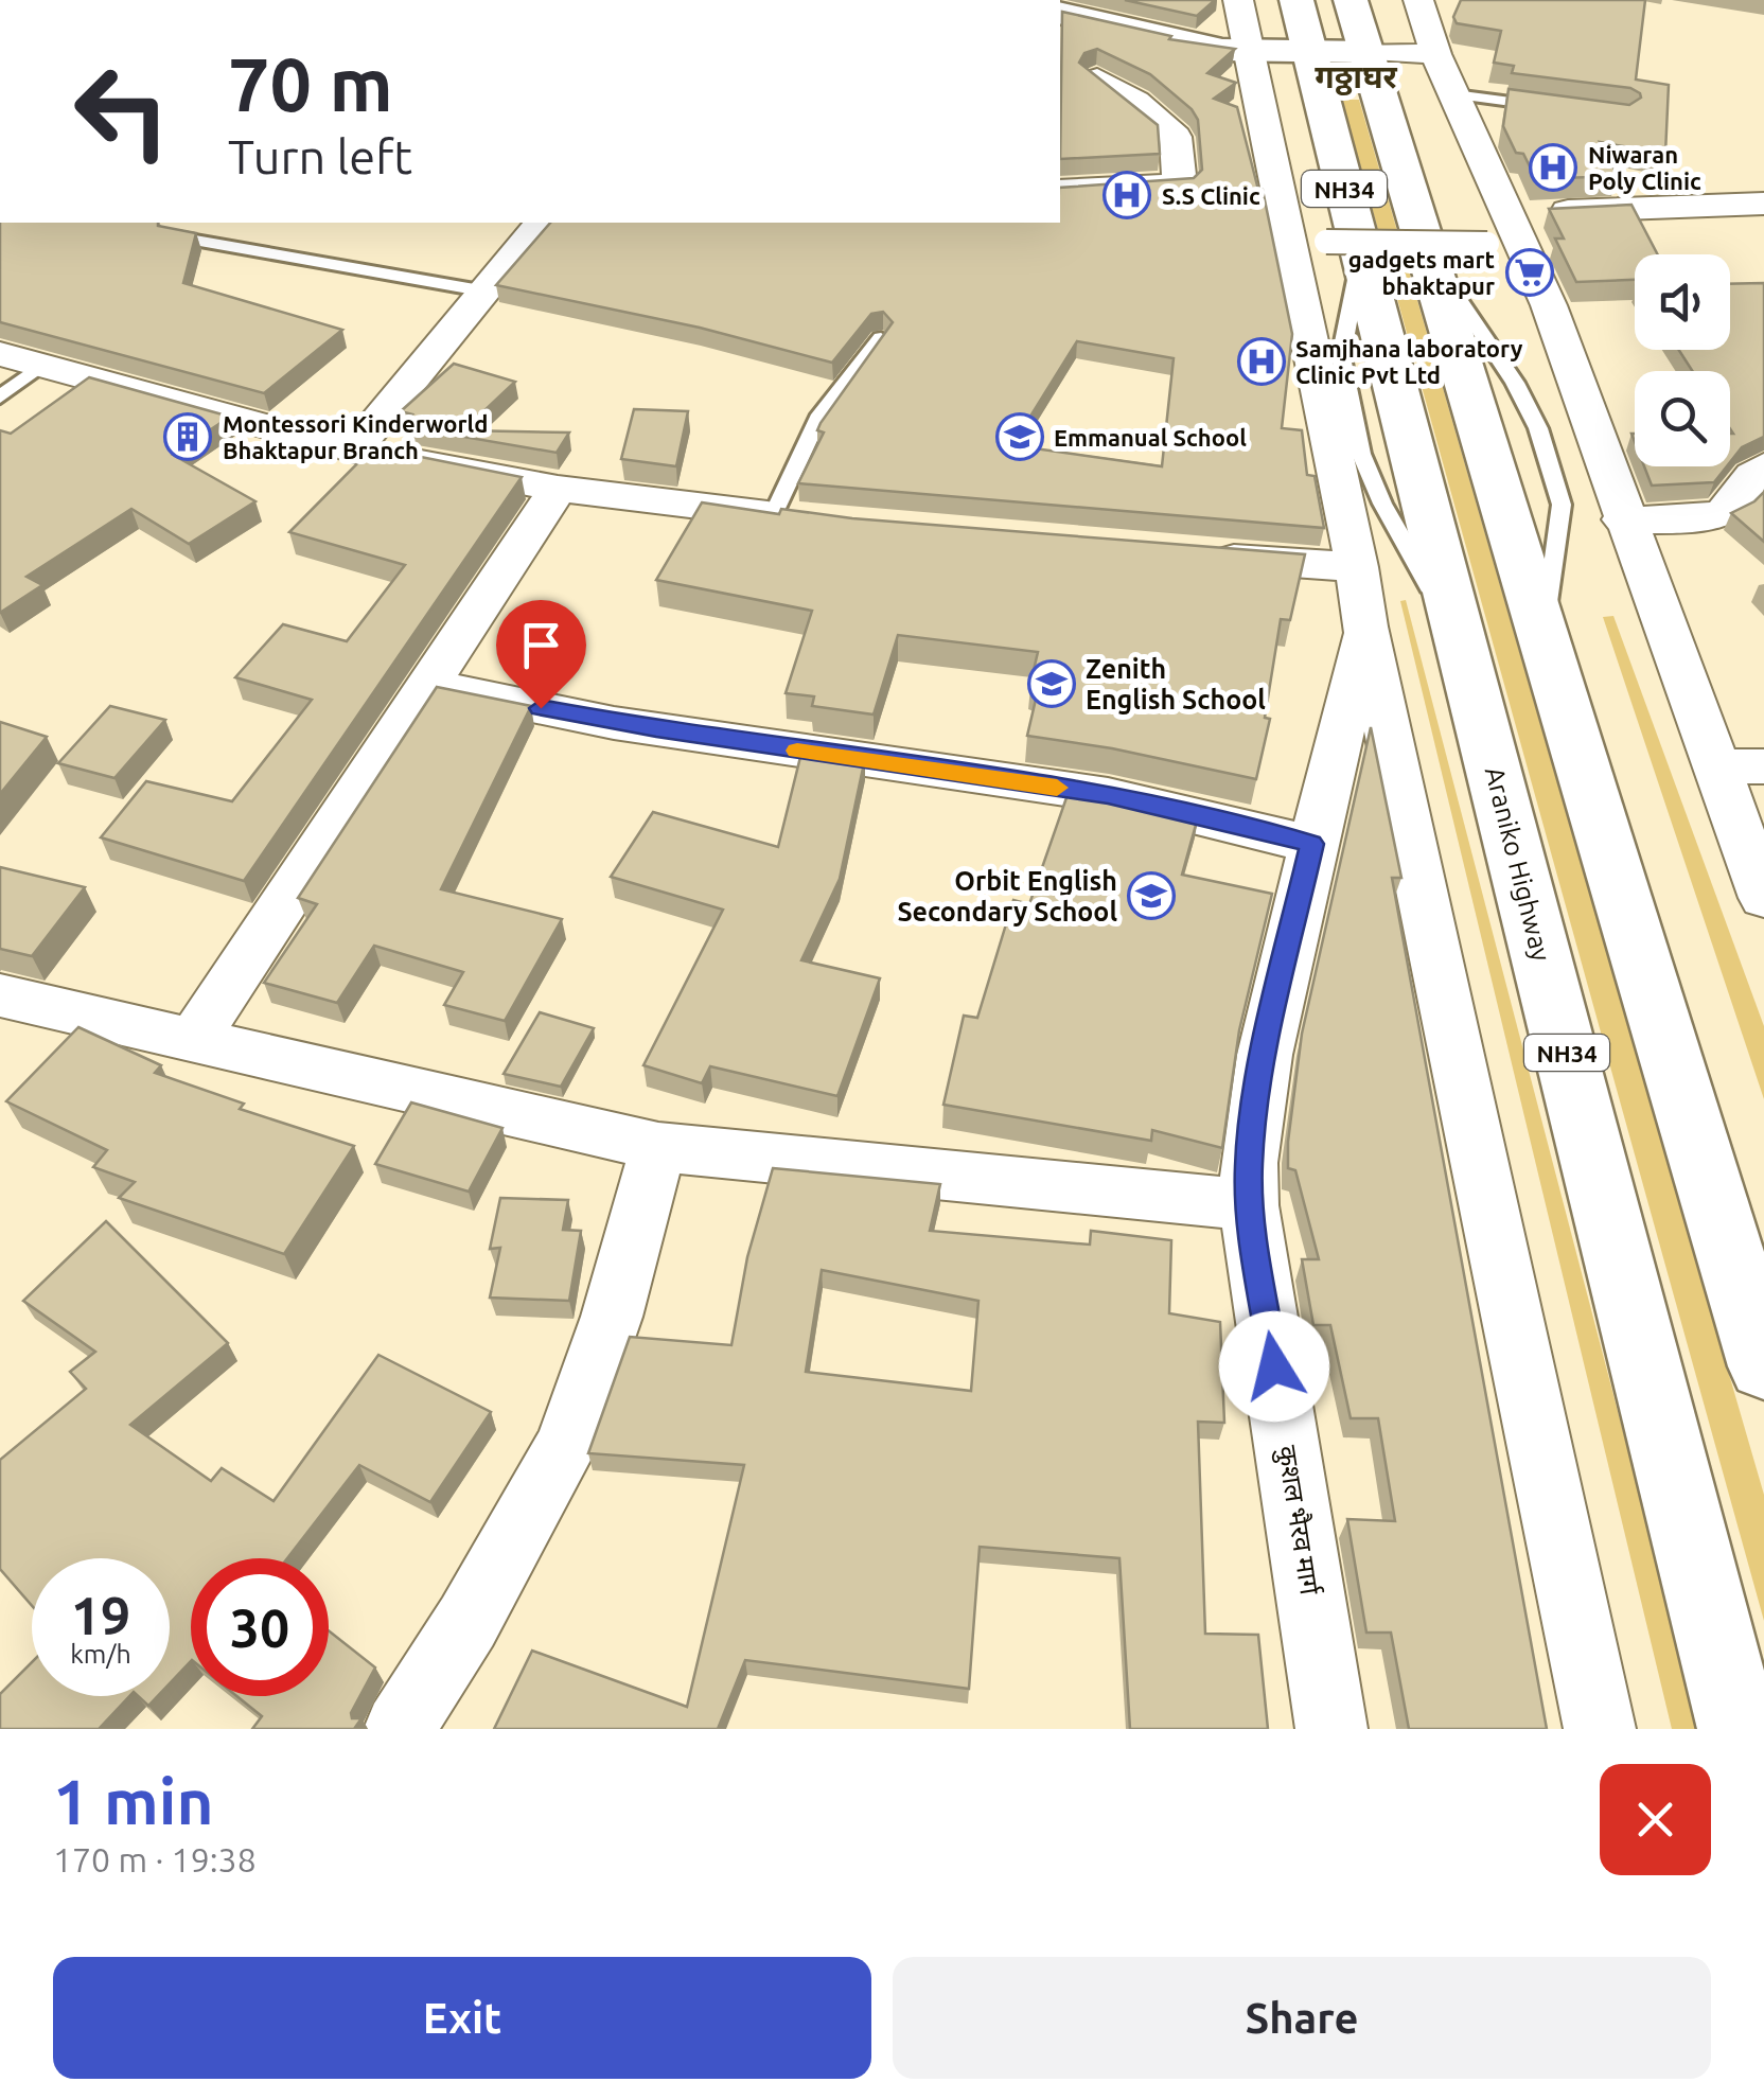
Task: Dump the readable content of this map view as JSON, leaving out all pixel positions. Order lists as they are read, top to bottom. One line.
{"streets":{"main road":["NH34","Araniko Highway"],"street":["कुशल‌ भैरव मार्ग"]},"districts":["गठ्ठाघर"],"places":{"hospital":["Niwaran Poly Clinic","S.S Clinic","Samjhana laboratory Clinic Pvt Ltd"],"supermarket":["gadgets mart bhaktapur"],"building":["Montessori Kinderworld Bhaktapur Branch"],"school or university":["Emmanual School","Zenith English School","Orbit English Secondary School"]},"page":{"turn":["70 m","Turn left"],"speed":"19 km/h","limit":"30","heading":["1 min","170 m · 19:38"],"buttons":["Exit","Share"]}}
